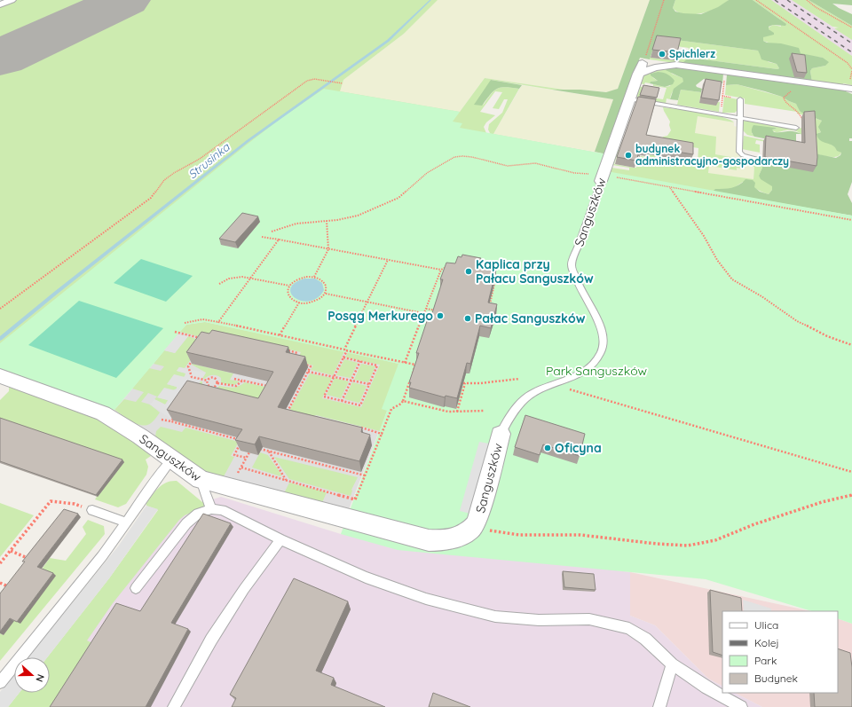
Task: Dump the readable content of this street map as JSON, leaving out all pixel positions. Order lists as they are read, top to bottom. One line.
{"streets":{"street":["Sanguszków"]},"water":["Strusinka"],"parks":["Park Sanguszków"],"places":["Spichlerz","budynek administracyjno-gospodarczy","Kaplica przy Pałacu Sanguszków","Posąg Merkurego","Pałac Sanguszków","Oficyna"],"legend":["Ulica","Kolej","Park","Budynek"],"north":"right"}
